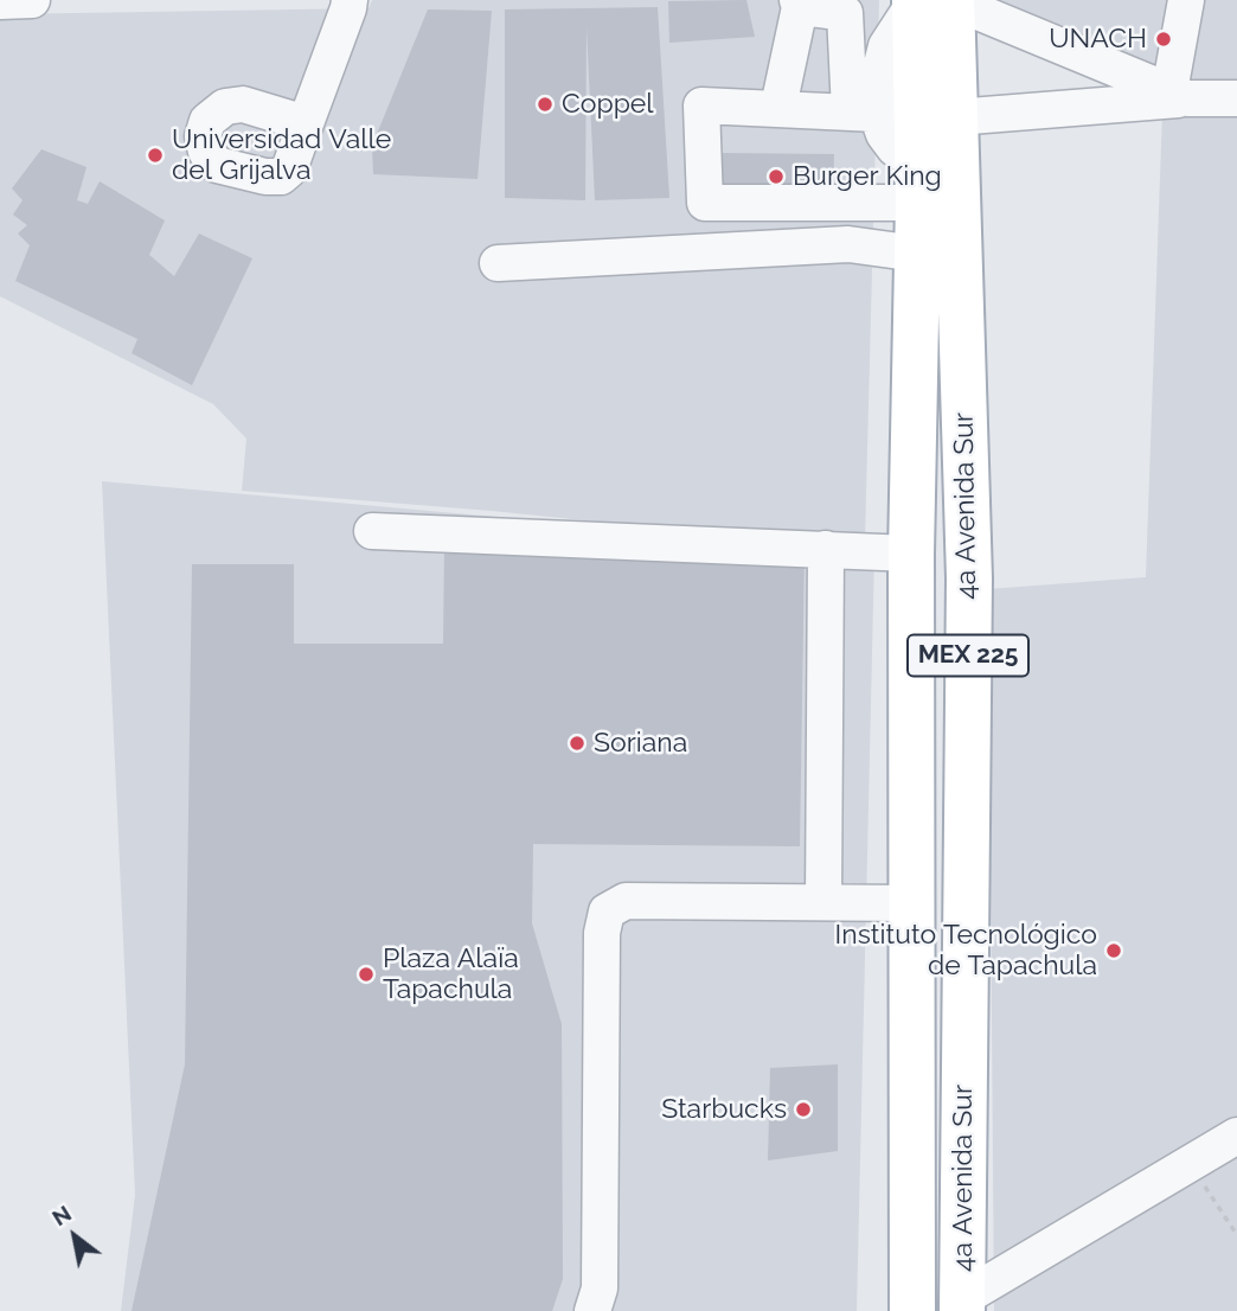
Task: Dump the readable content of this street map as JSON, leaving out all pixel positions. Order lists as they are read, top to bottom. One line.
{"streets":{"main road":["4a Avenida Sur","MEX 225"]},"places":["UNACH","Coppel","Universidad Valle del Grijalva","Burger King","Soriana","Instituto Tecnológico de Tapachula","Plaza Alaïa Tapachula","Starbucks"],"north":"top left"}
